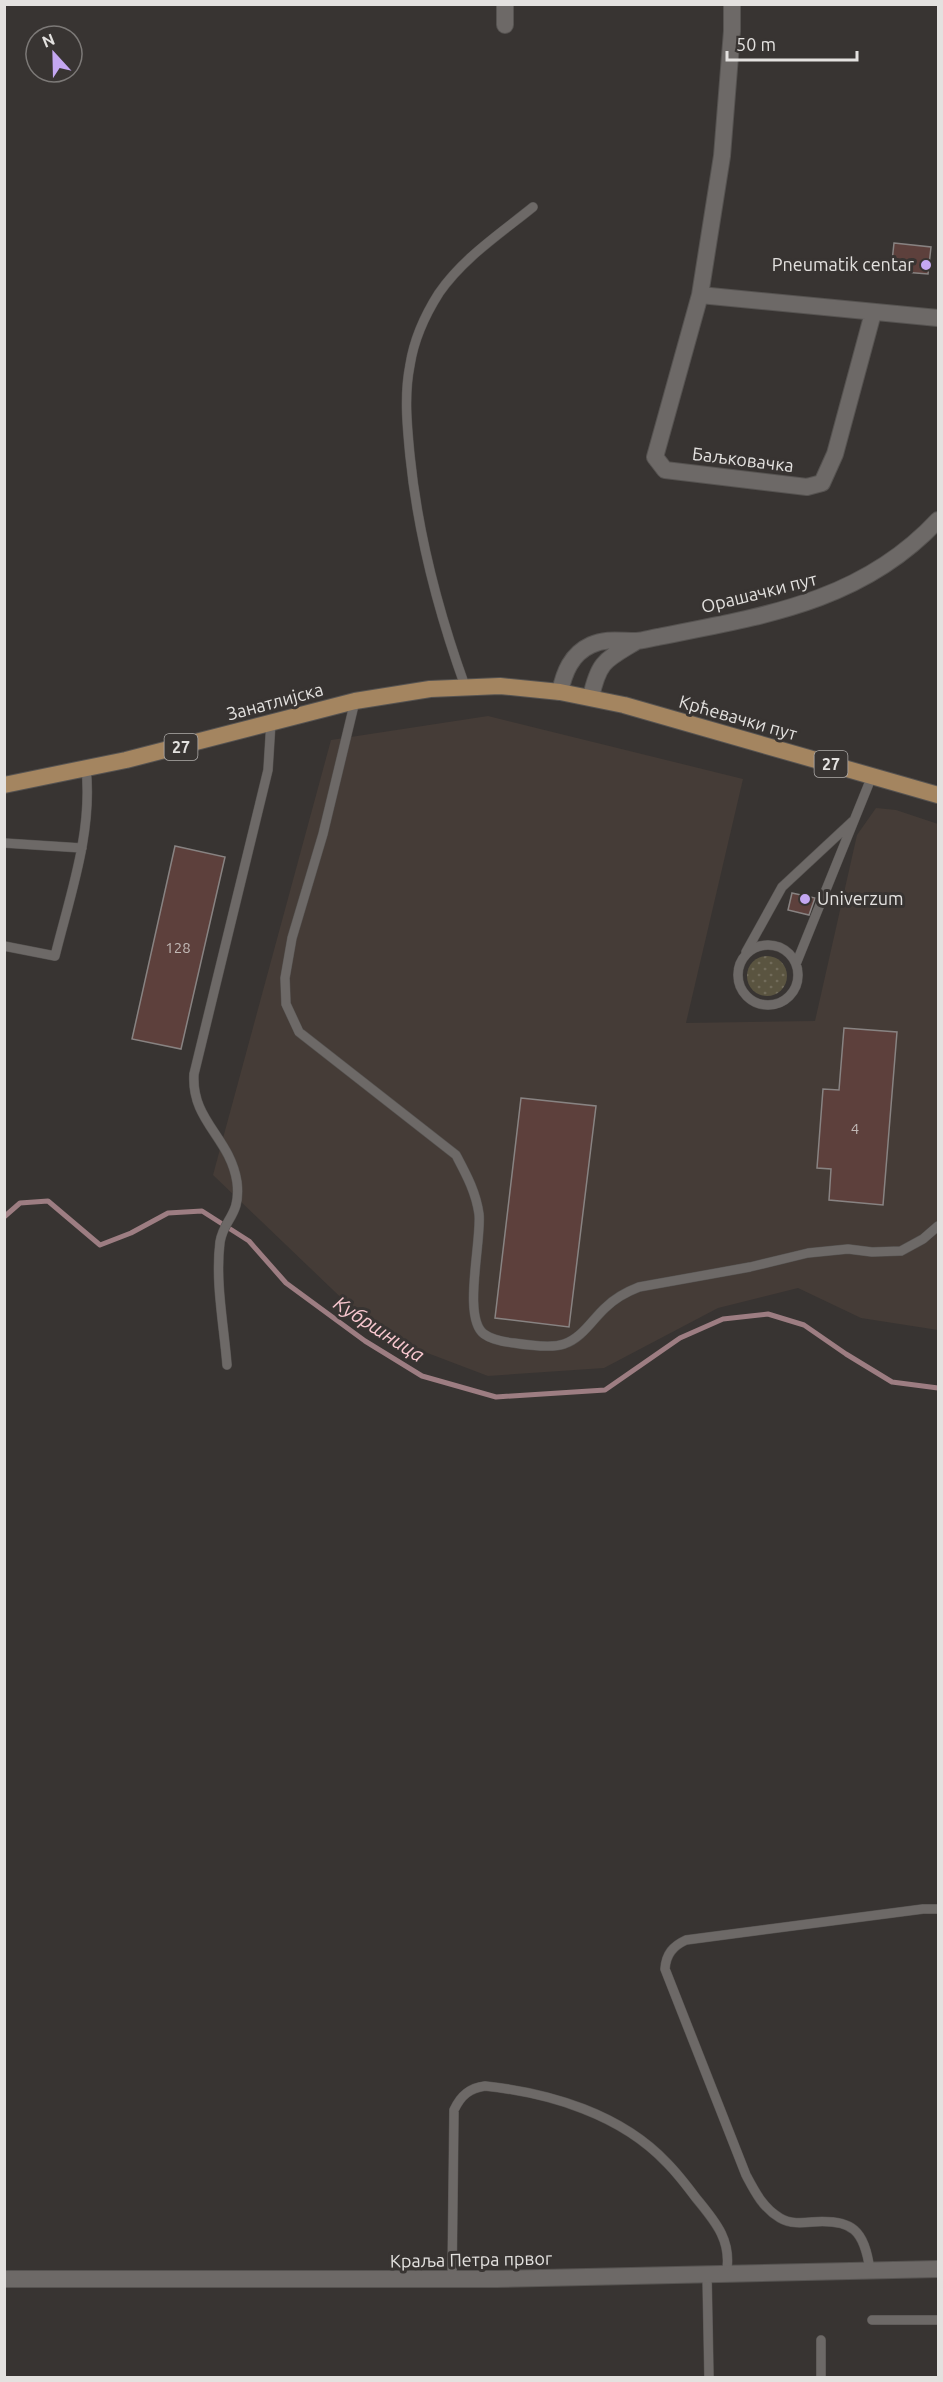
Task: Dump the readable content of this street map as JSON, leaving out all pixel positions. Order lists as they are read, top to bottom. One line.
{"streets":{"main road":["Занатлијска","Крћевачки пут","27"],"street":["Баљковачка","Орашачки пут","Краља Петра првог"]},"crossings":[["Занатлијска","Крћевачки пут"]],"water":["Кубршница"],"places":["Pneumatik centar","Univerzum"],"house_numbers":["128","4"],"scale_bar":"50 m","north":"top"}
